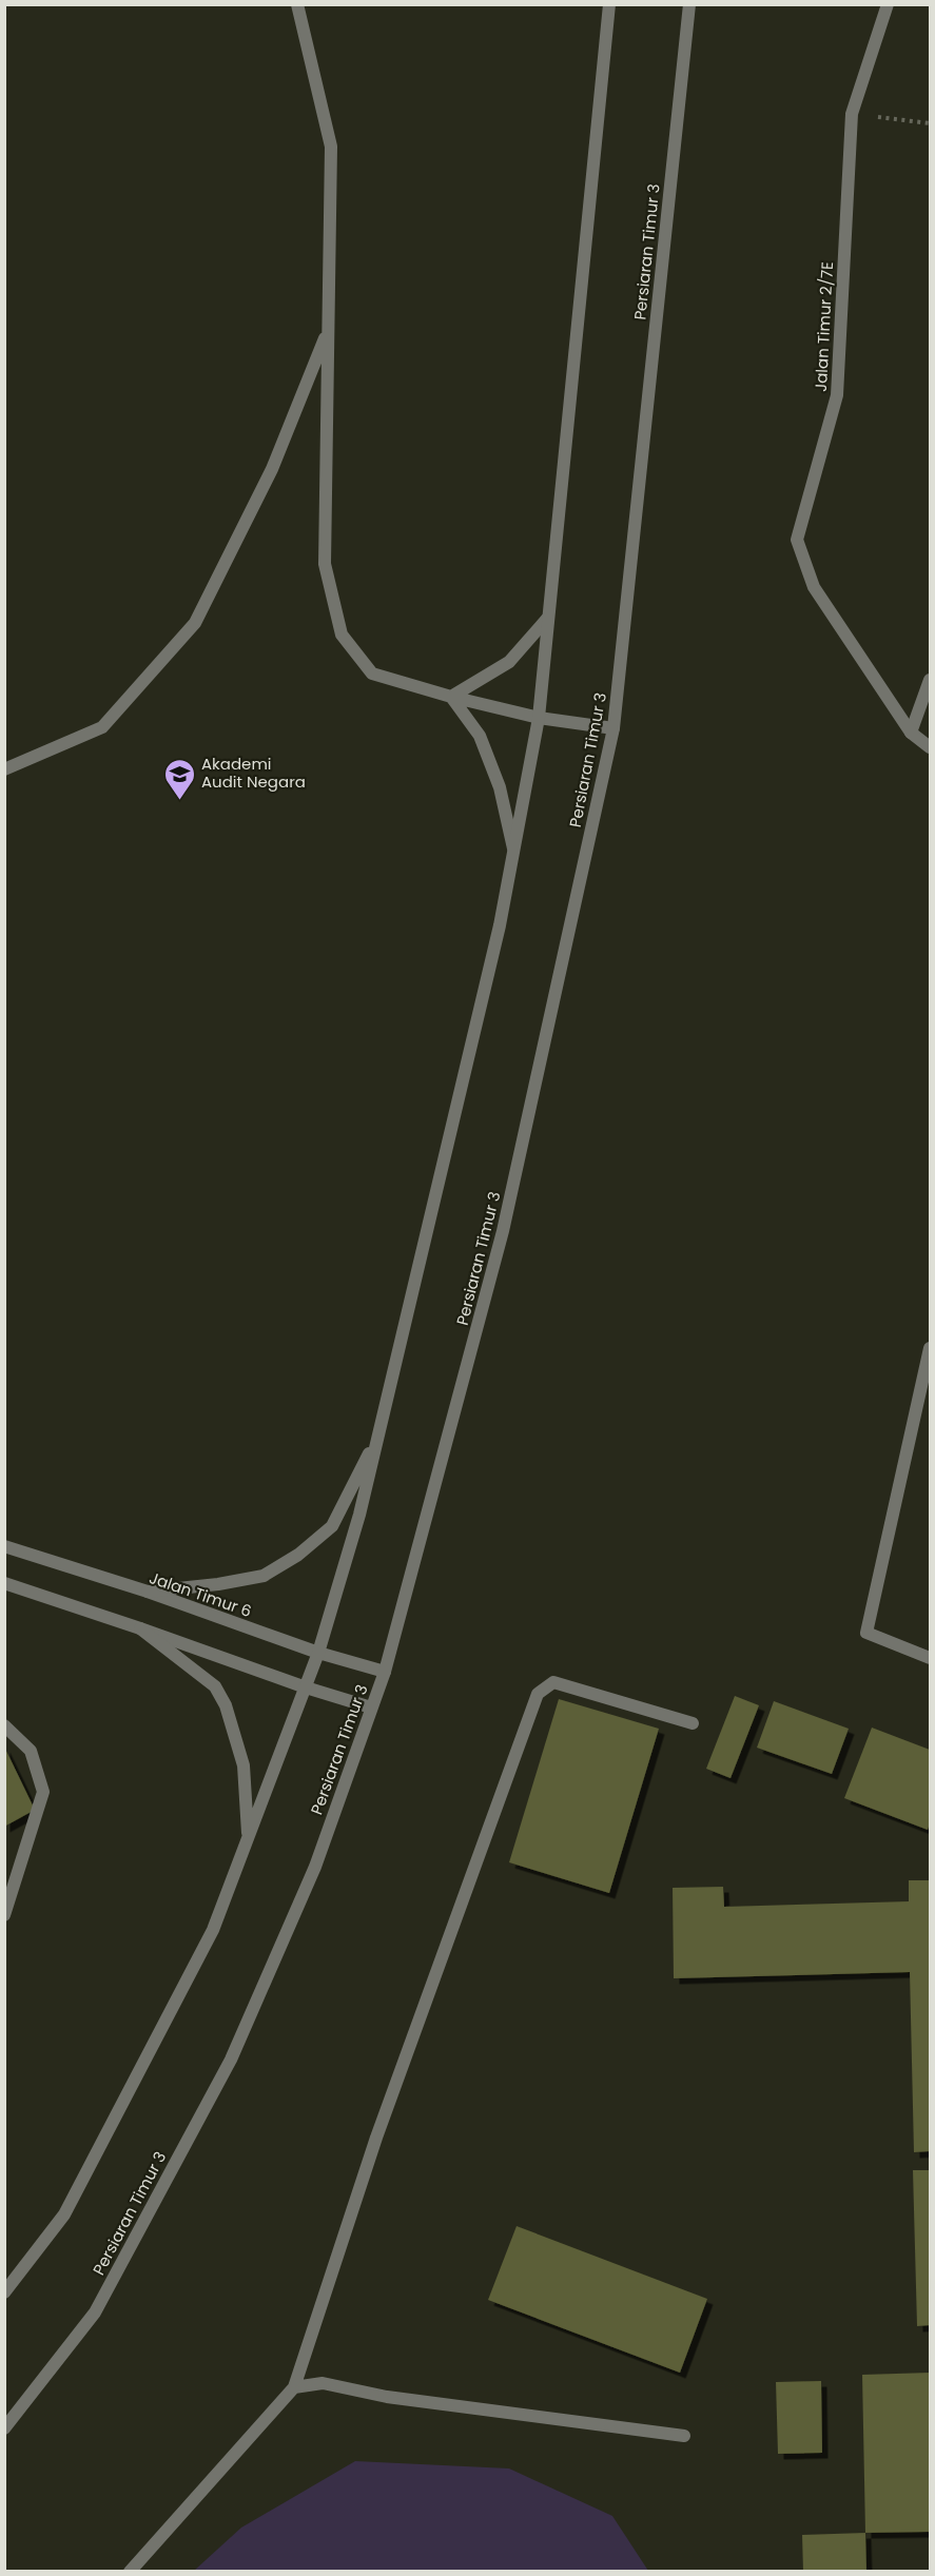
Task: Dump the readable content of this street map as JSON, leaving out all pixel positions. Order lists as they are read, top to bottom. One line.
{"streets":{"street":["Persiaran Timur 3","Jalan Timur 2/7E","Jalan Timur 6"]},"crossings":[["Persiaran Timur 3","Jalan Timur 6"]],"places":{"school or university":["Akademi Audit Negara"]}}
